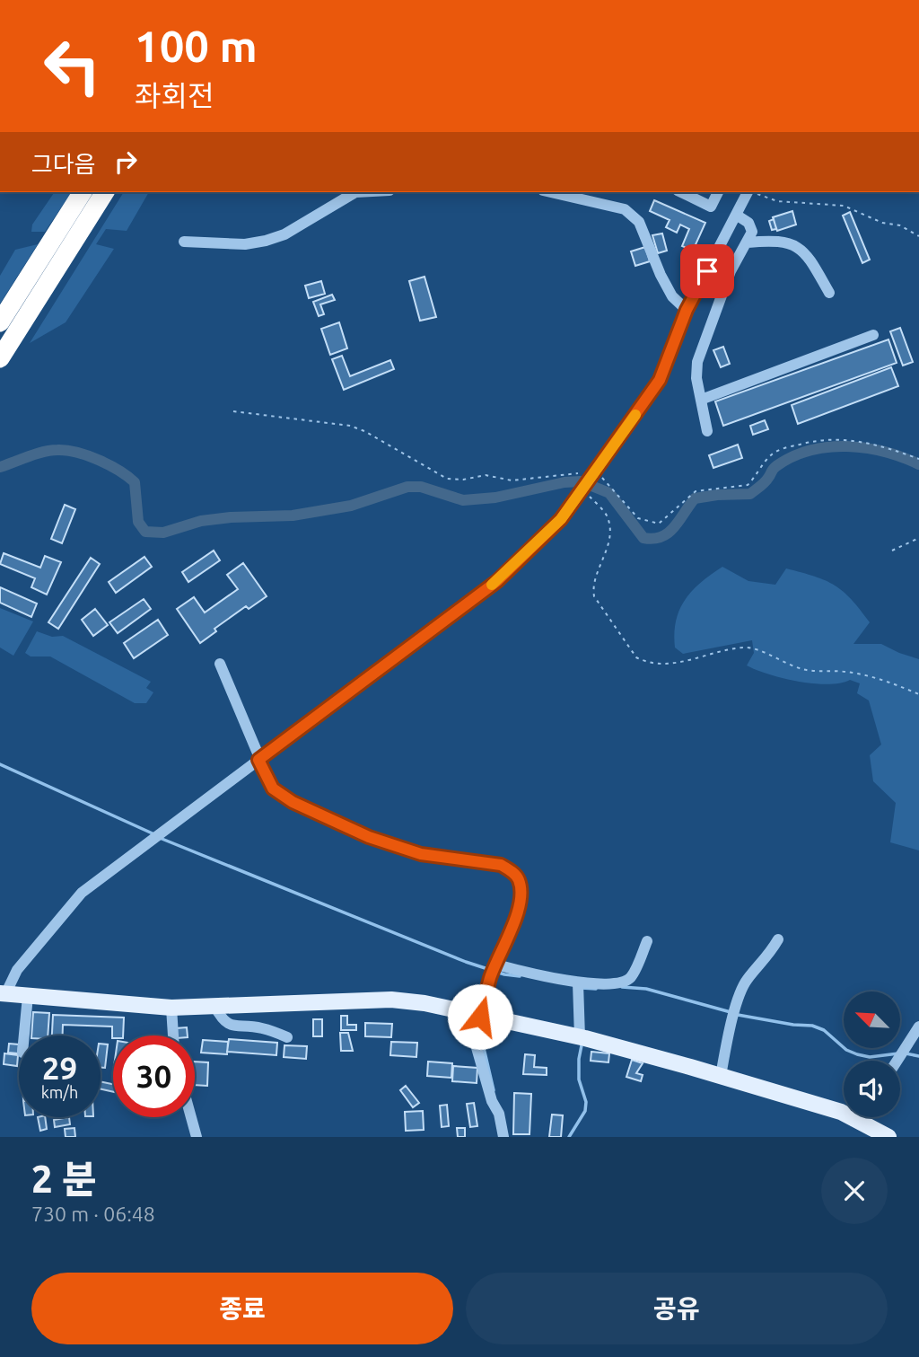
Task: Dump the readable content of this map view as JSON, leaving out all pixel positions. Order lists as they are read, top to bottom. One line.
{"north":"top left","page":{"turn":["100 m","좌회전"],"then":"그다음","speed":"29 km/h","limit":"30","heading":["2 분","730 m · 06:48"],"buttons":["종료","공유"]}}
